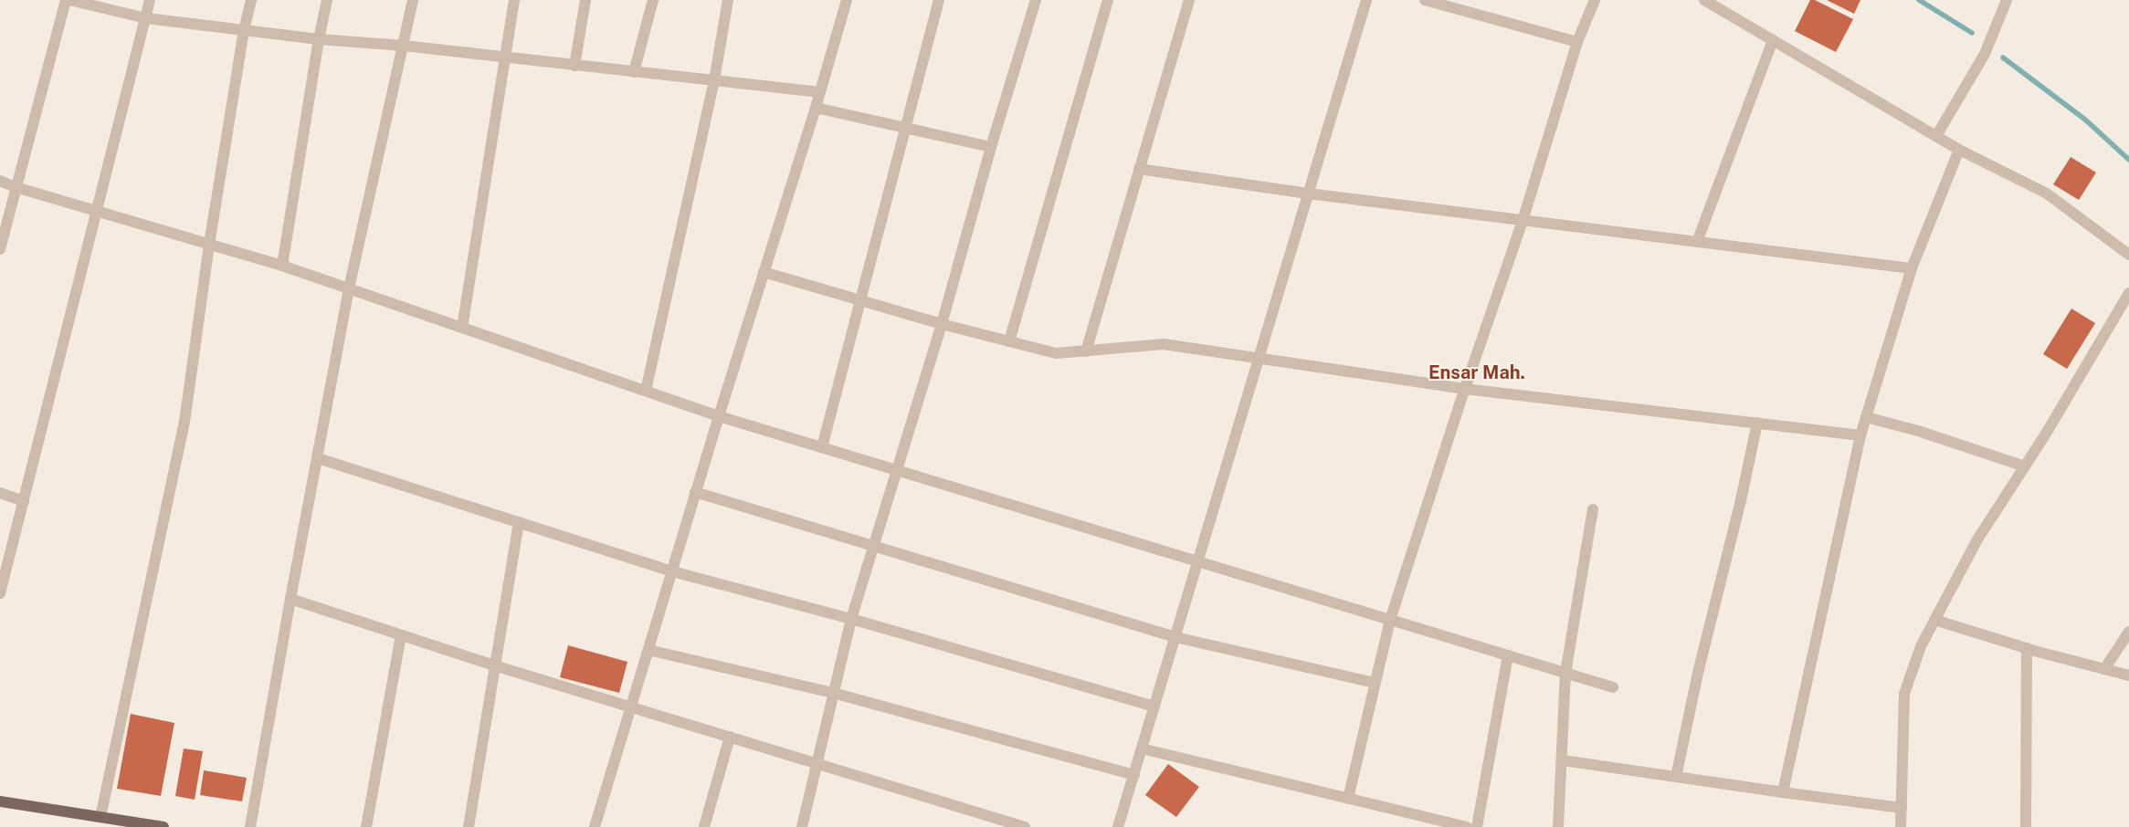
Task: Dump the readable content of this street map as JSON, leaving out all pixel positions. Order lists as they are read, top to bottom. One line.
{"districts":["Ensar Mah."]}
